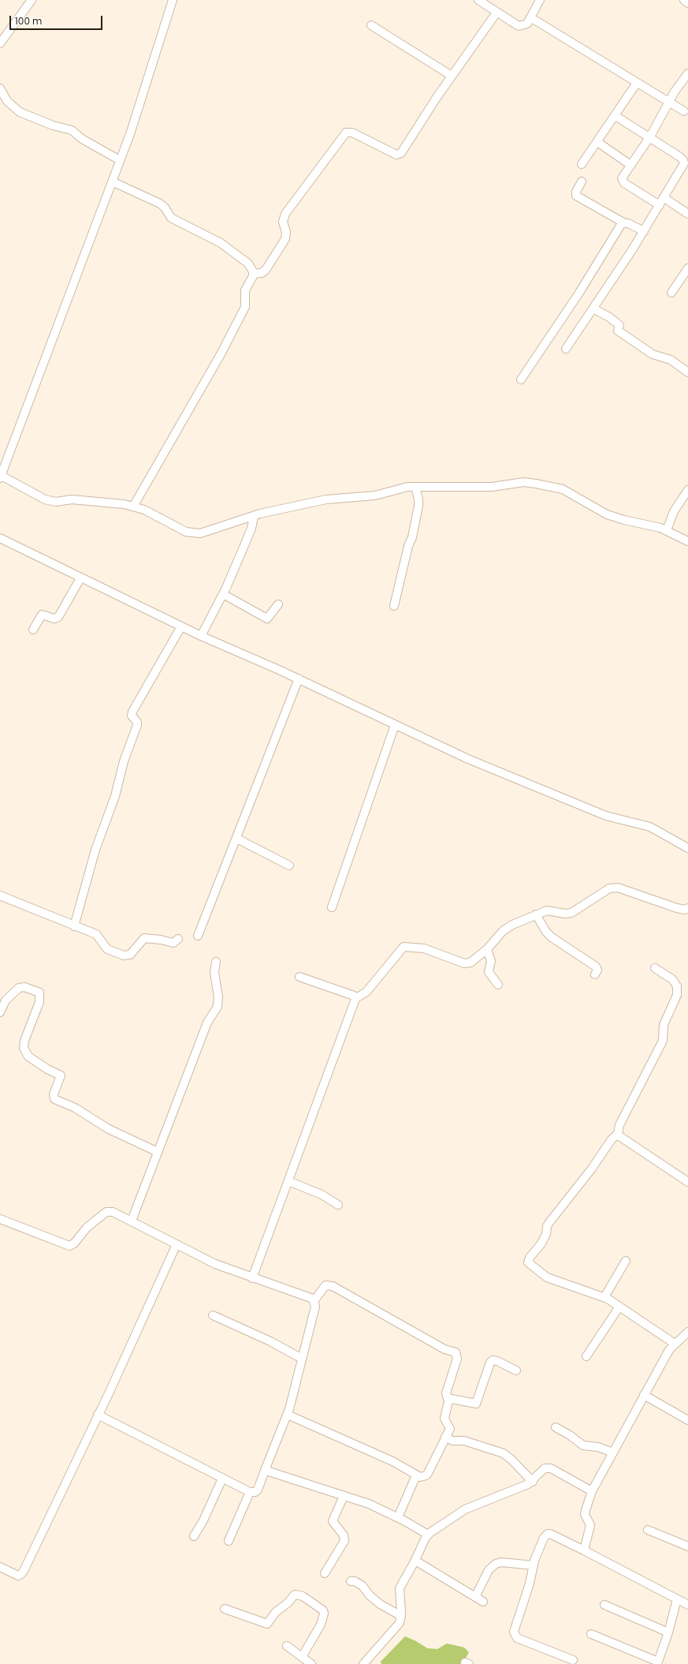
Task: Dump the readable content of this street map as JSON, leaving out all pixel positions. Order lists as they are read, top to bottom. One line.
{"scale_bar":"100 m"}
